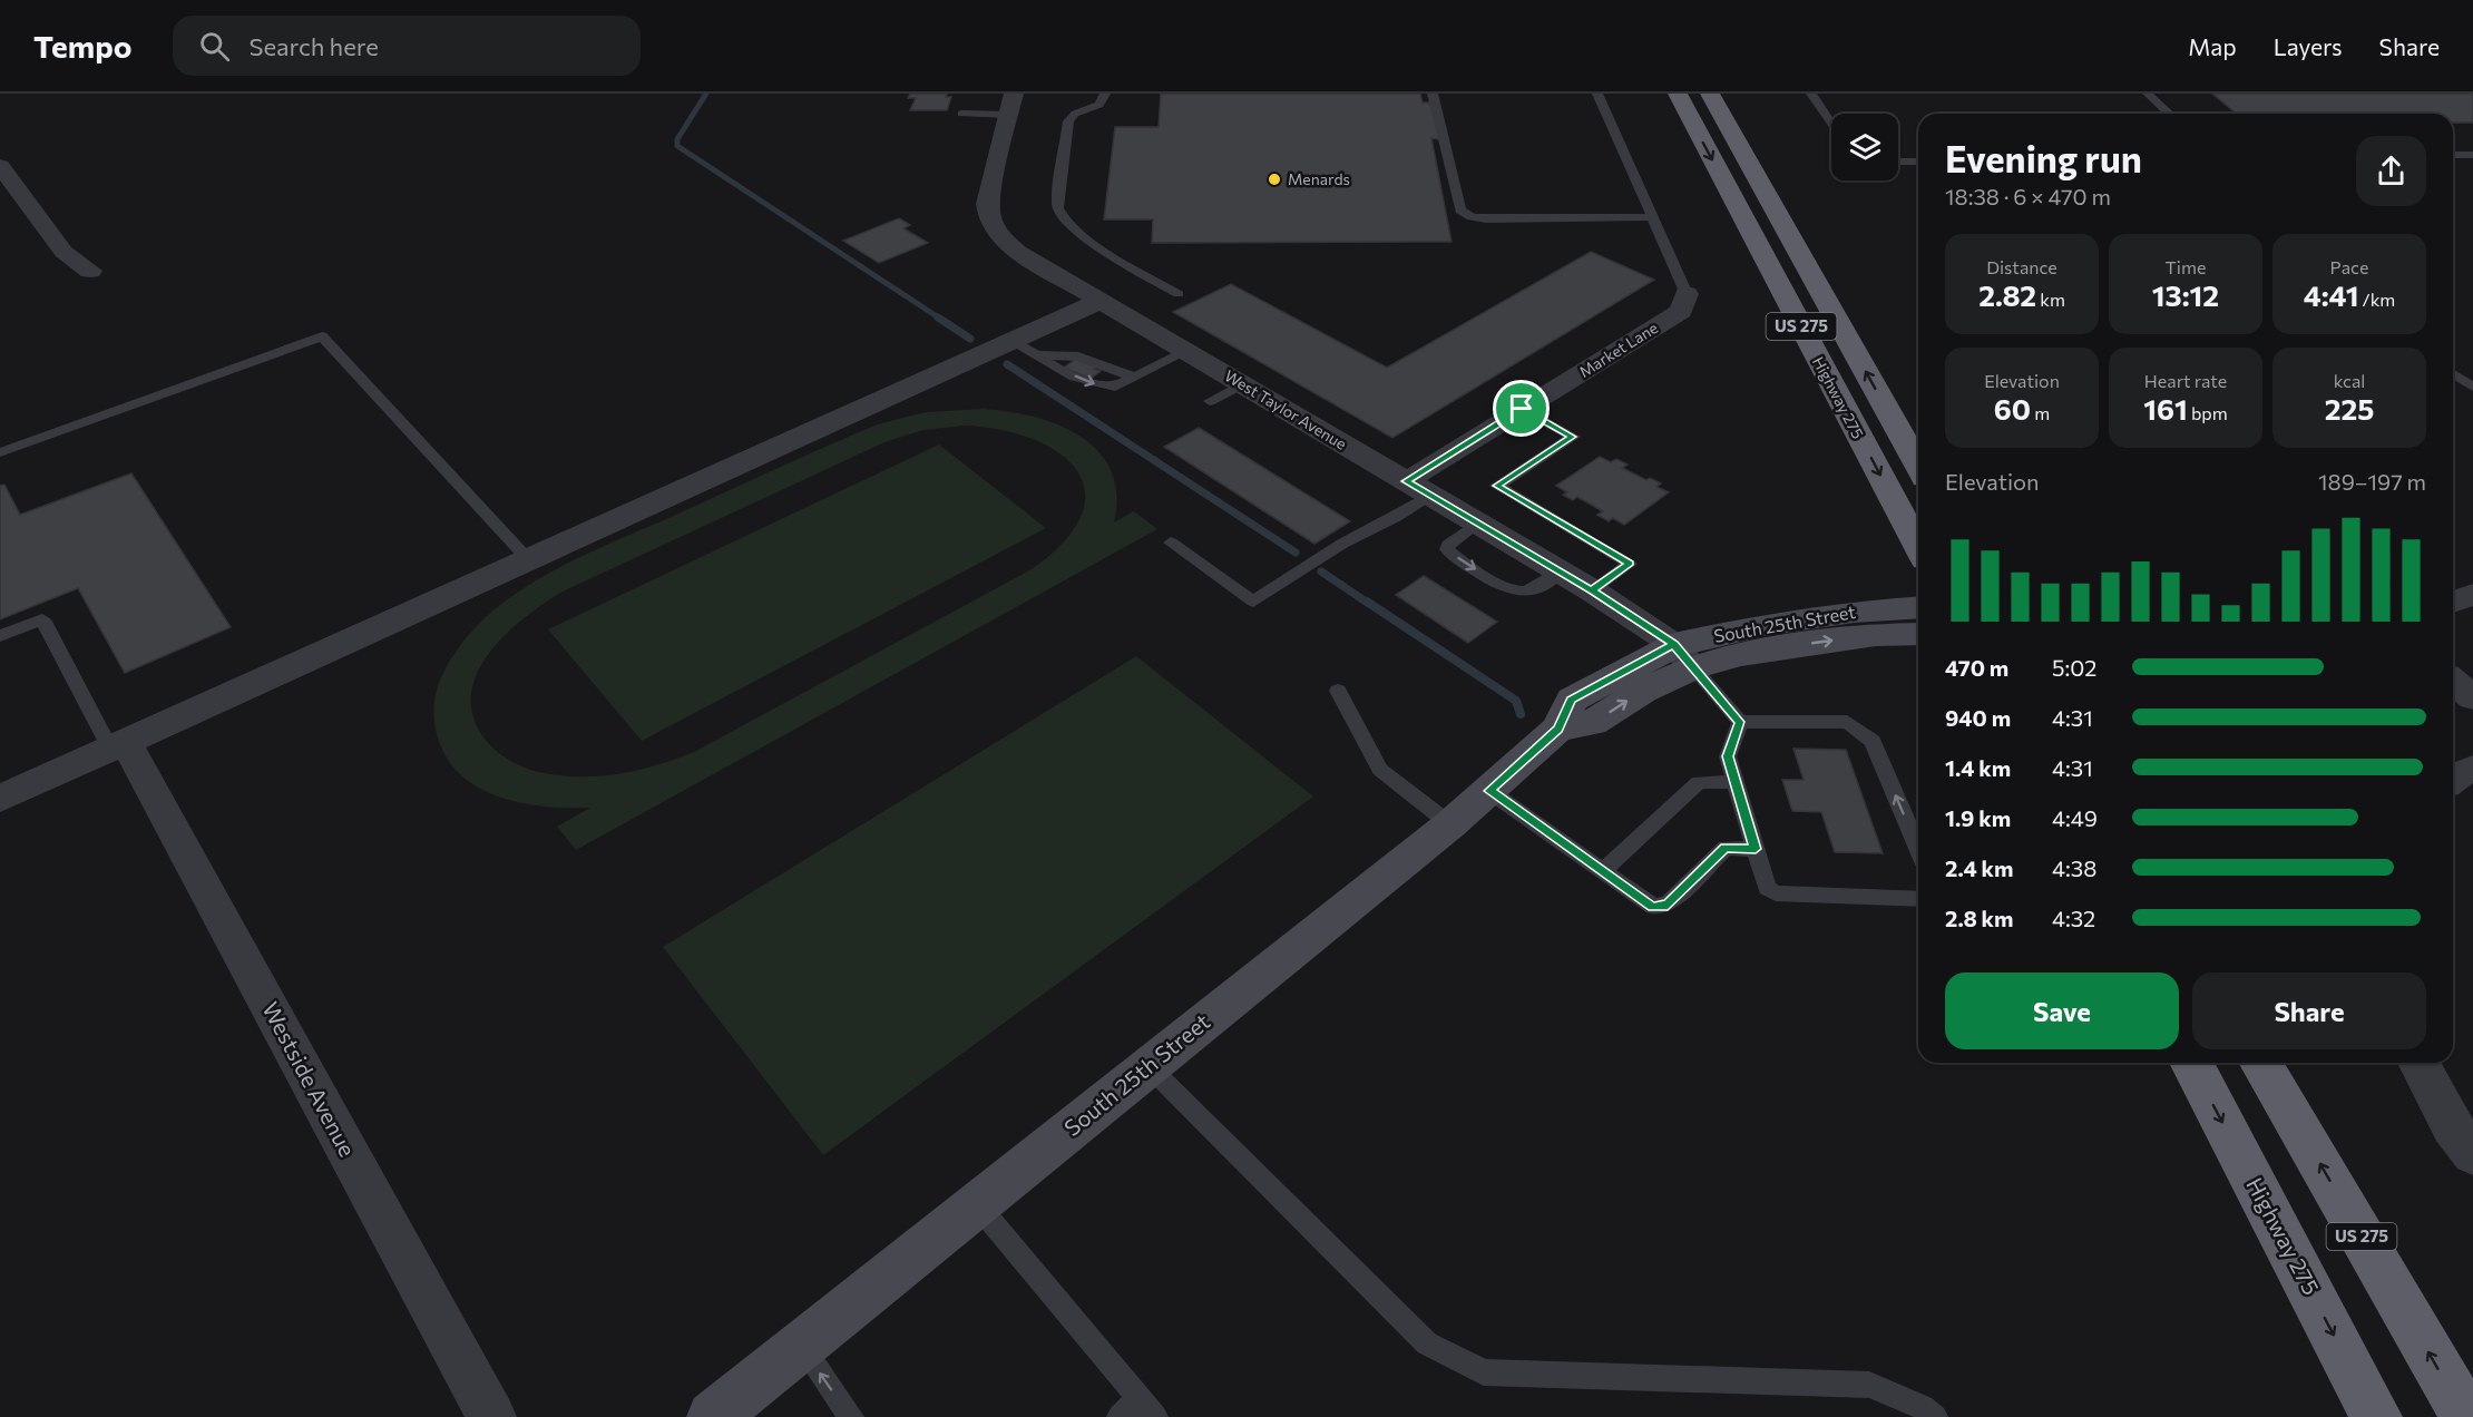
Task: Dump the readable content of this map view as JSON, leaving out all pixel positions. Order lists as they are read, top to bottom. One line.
{"streets":{"highway":["US 275","Highway 275"],"main road":["South 25th Street"],"street":["Market Lane","West Taylor Avenue","Westside Avenue"]},"crossings":[["Market Lane","West Taylor Avenue"],["West Taylor Avenue","South 25th Street"]],"places":["Menards"],"page":{"header":"Tempo","search":"Search here","nav":["Map","Layers","Share"],"heading":["Evening run","18:38 · 6 × 470 m"],"stats":[["Distance","2.82 km"],["Time","13:12"],["Pace","4:41 /km"],["Elevation","60 m"],["Heart rate","161 bpm"],["kcal","225"]],"chart":["Elevation","189–197 m"],"list":[{"name":"470 m","note":"5:02"},{"name":"940 m","note":"4:31"},{"name":"1.4 km","note":"4:31"},{"name":"1.9 km","note":"4:49"},{"name":"2.4 km","note":"4:38"},{"name":"2.8 km","note":"4:32"}],"buttons":["Save","Share"]}}
